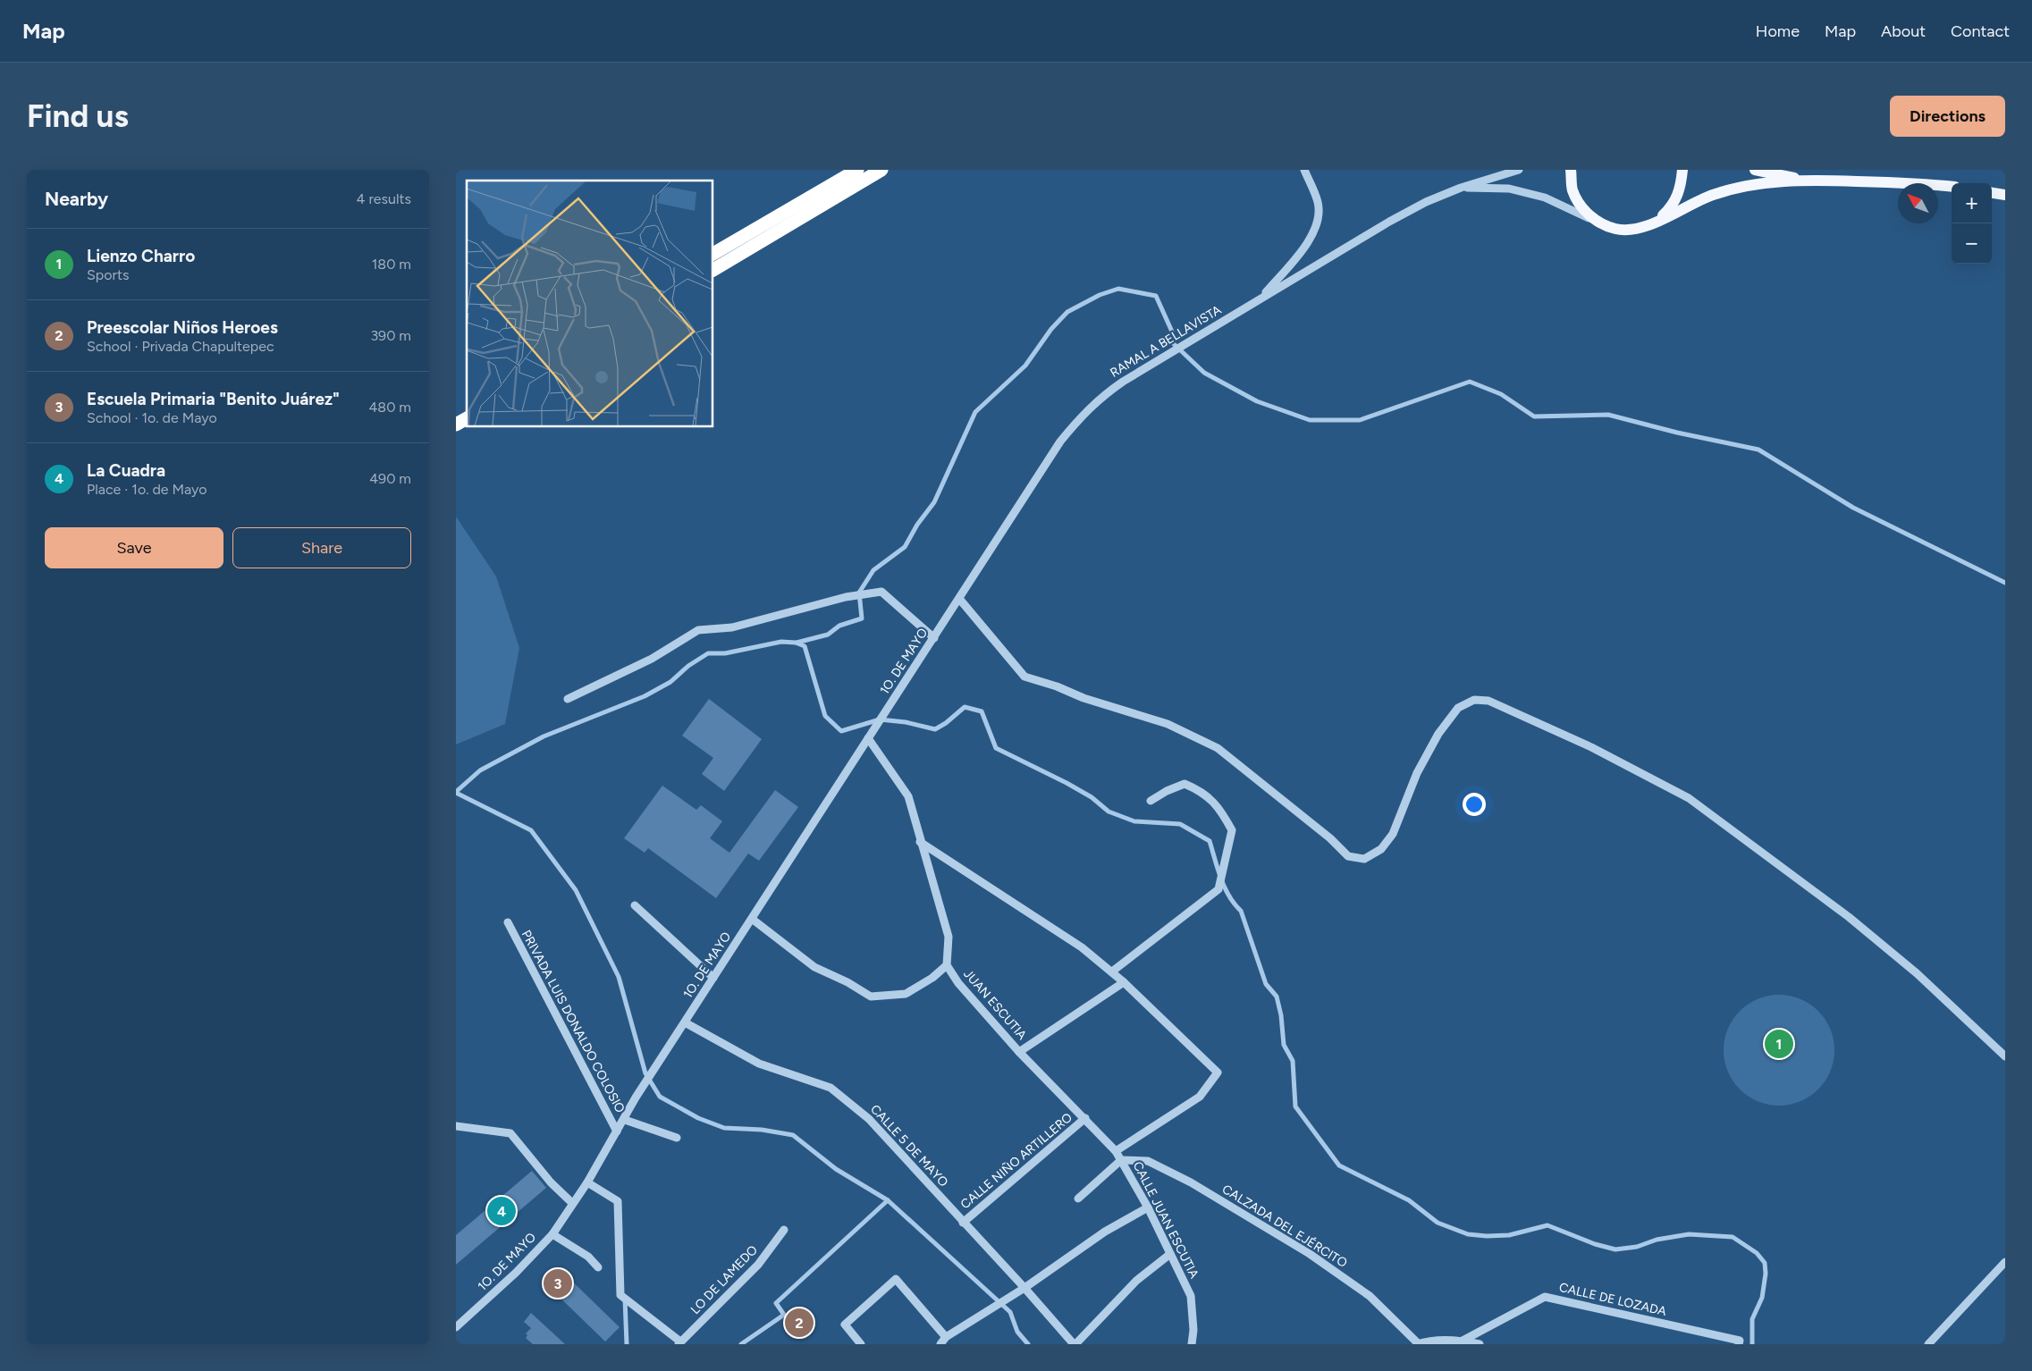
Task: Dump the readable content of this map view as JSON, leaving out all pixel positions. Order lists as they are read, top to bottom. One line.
{"streets":{"street":["RAMAL A BELLAVISTA","1O. DE MAYO","JUAN ESCUTIA","PRIVADA LUIS DONALDO COLOSIO","CALLE 5 DE MAYO","CALLE NIÑO ARTILLERO","CALLE JUAN ESCUTIA","CALZADA DEL EJÉRCITO","LO DE LAMEDO","CALLE DE LOZADA"]},"crossings":[["RAMAL A BELLAVISTA","1O. DE MAYO"],["1O. DE MAYO","JUAN ESCUTIA"],["1O. DE MAYO","PRIVADA LUIS DONALDO COLOSIO"],["1O. DE MAYO","CALLE 5 DE MAYO"],["JUAN ESCUTIA","CALLE NIÑO ARTILLERO"],["JUAN ESCUTIA","CALLE JUAN ESCUTIA"],["JUAN ESCUTIA","CALZADA DEL EJÉRCITO"],["CALLE 5 DE MAYO","CALLE NIÑO ARTILLERO"],["CALLE JUAN ESCUTIA","CALZADA DEL EJÉRCITO"],["CALZADA DEL EJÉRCITO","CALLE DE LOZADA"]],"north":"top left","page":{"header":"Map","nav":["Home","Map","About","Contact"],"buttons":["Directions",["Save","Share"]],"title":"Find us","heading":["Nearby","4 results"],"map_buttons":["+","−"],"list":[{"mark":"1","name":"Lienzo Charro","note":"Sports","value":"180 m"},{"mark":"2","name":"Preescolar Niños Heroes","note":"School · Privada Chapultepec","value":"390 m"},{"mark":"3","name":"Escuela Primaria \"Benito Juárez\"","note":"School · 1o. de Mayo","value":"480 m"},{"mark":"4","name":"La Cuadra","note":"Place · 1o. de Mayo","value":"490 m"}],"pins":["1","4","3","2"]}}
